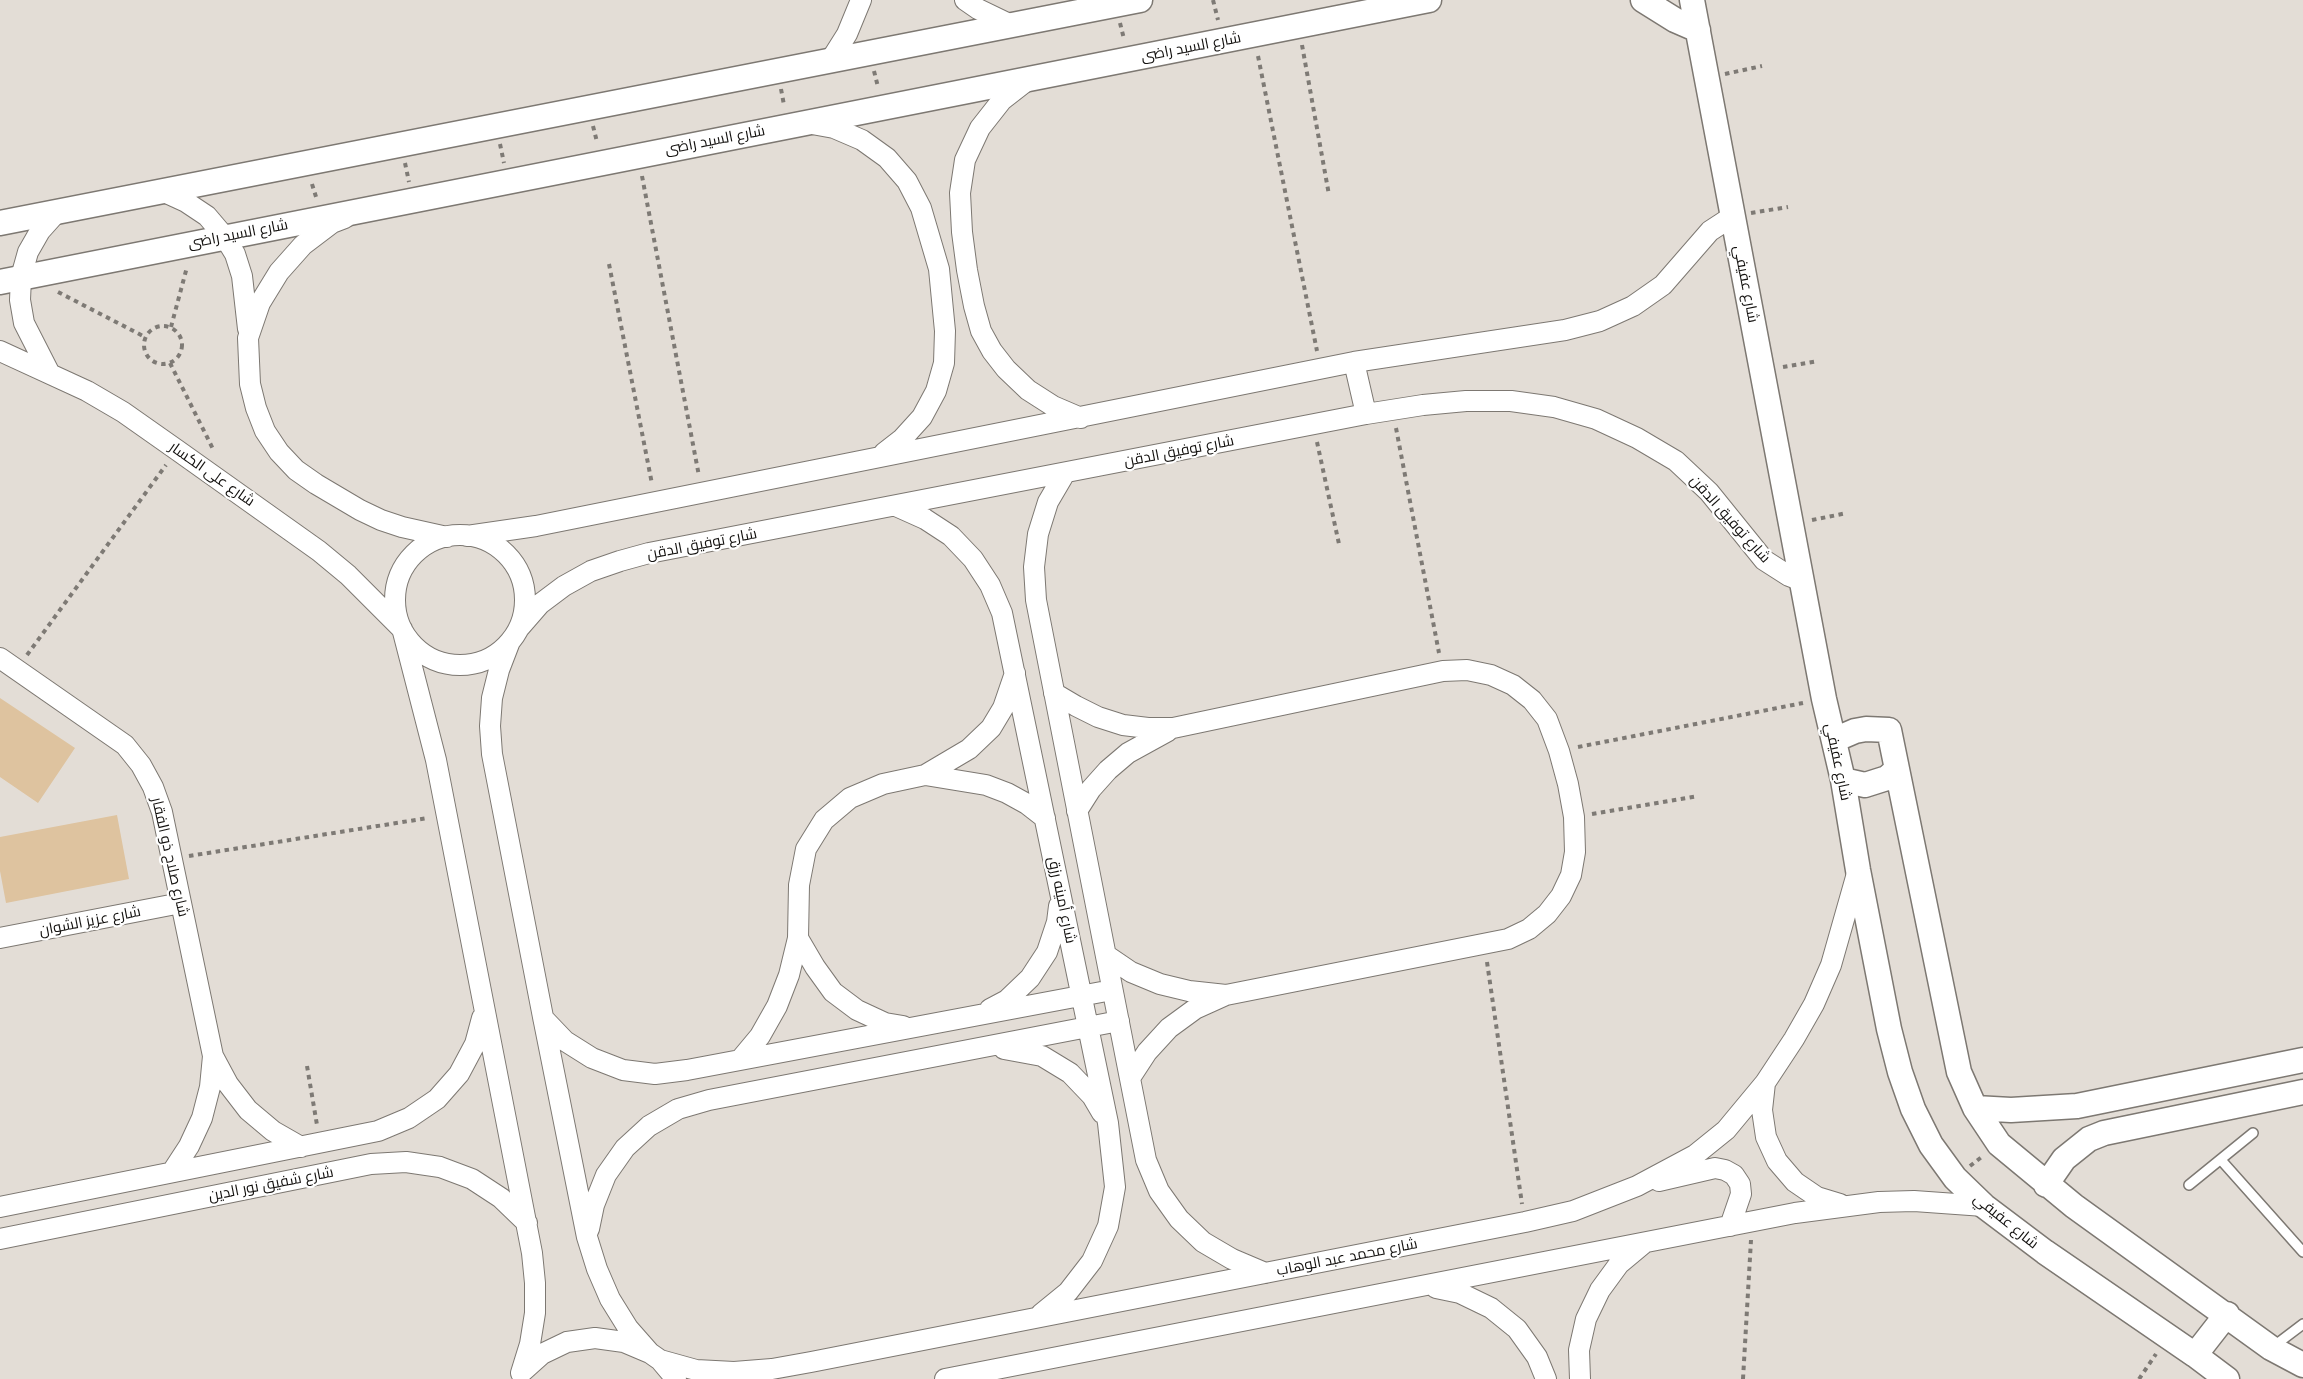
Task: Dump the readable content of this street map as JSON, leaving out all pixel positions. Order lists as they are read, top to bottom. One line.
{"streets":{"street":["شارع السيد راضى","شارع عفيفي","شارع توفيق الدقن","شارع على الكسار","شارع صلاح ذو الفقار","شارع أمينه رزق","شارع عزيز الشوان","شارع شفيق نور الدين","شارع محمد عبد الوهاب"]},"crossings":[["شارع عفيفي","شارع توفيق الدقن"],["شارع عفيفي","شارع محمد عبد الوهاب"],["شارع توفيق الدقن","شارع على الكسار"],["شارع توفيق الدقن","شارع أمينه رزق"],["شارع صلاح ذو الفقار","شارع عزيز الشوان"],["شارع صلاح ذو الفقار","شارع شفيق نور الدين"],["شارع أمينه رزق","شارع محمد عبد الوهاب"]]}
